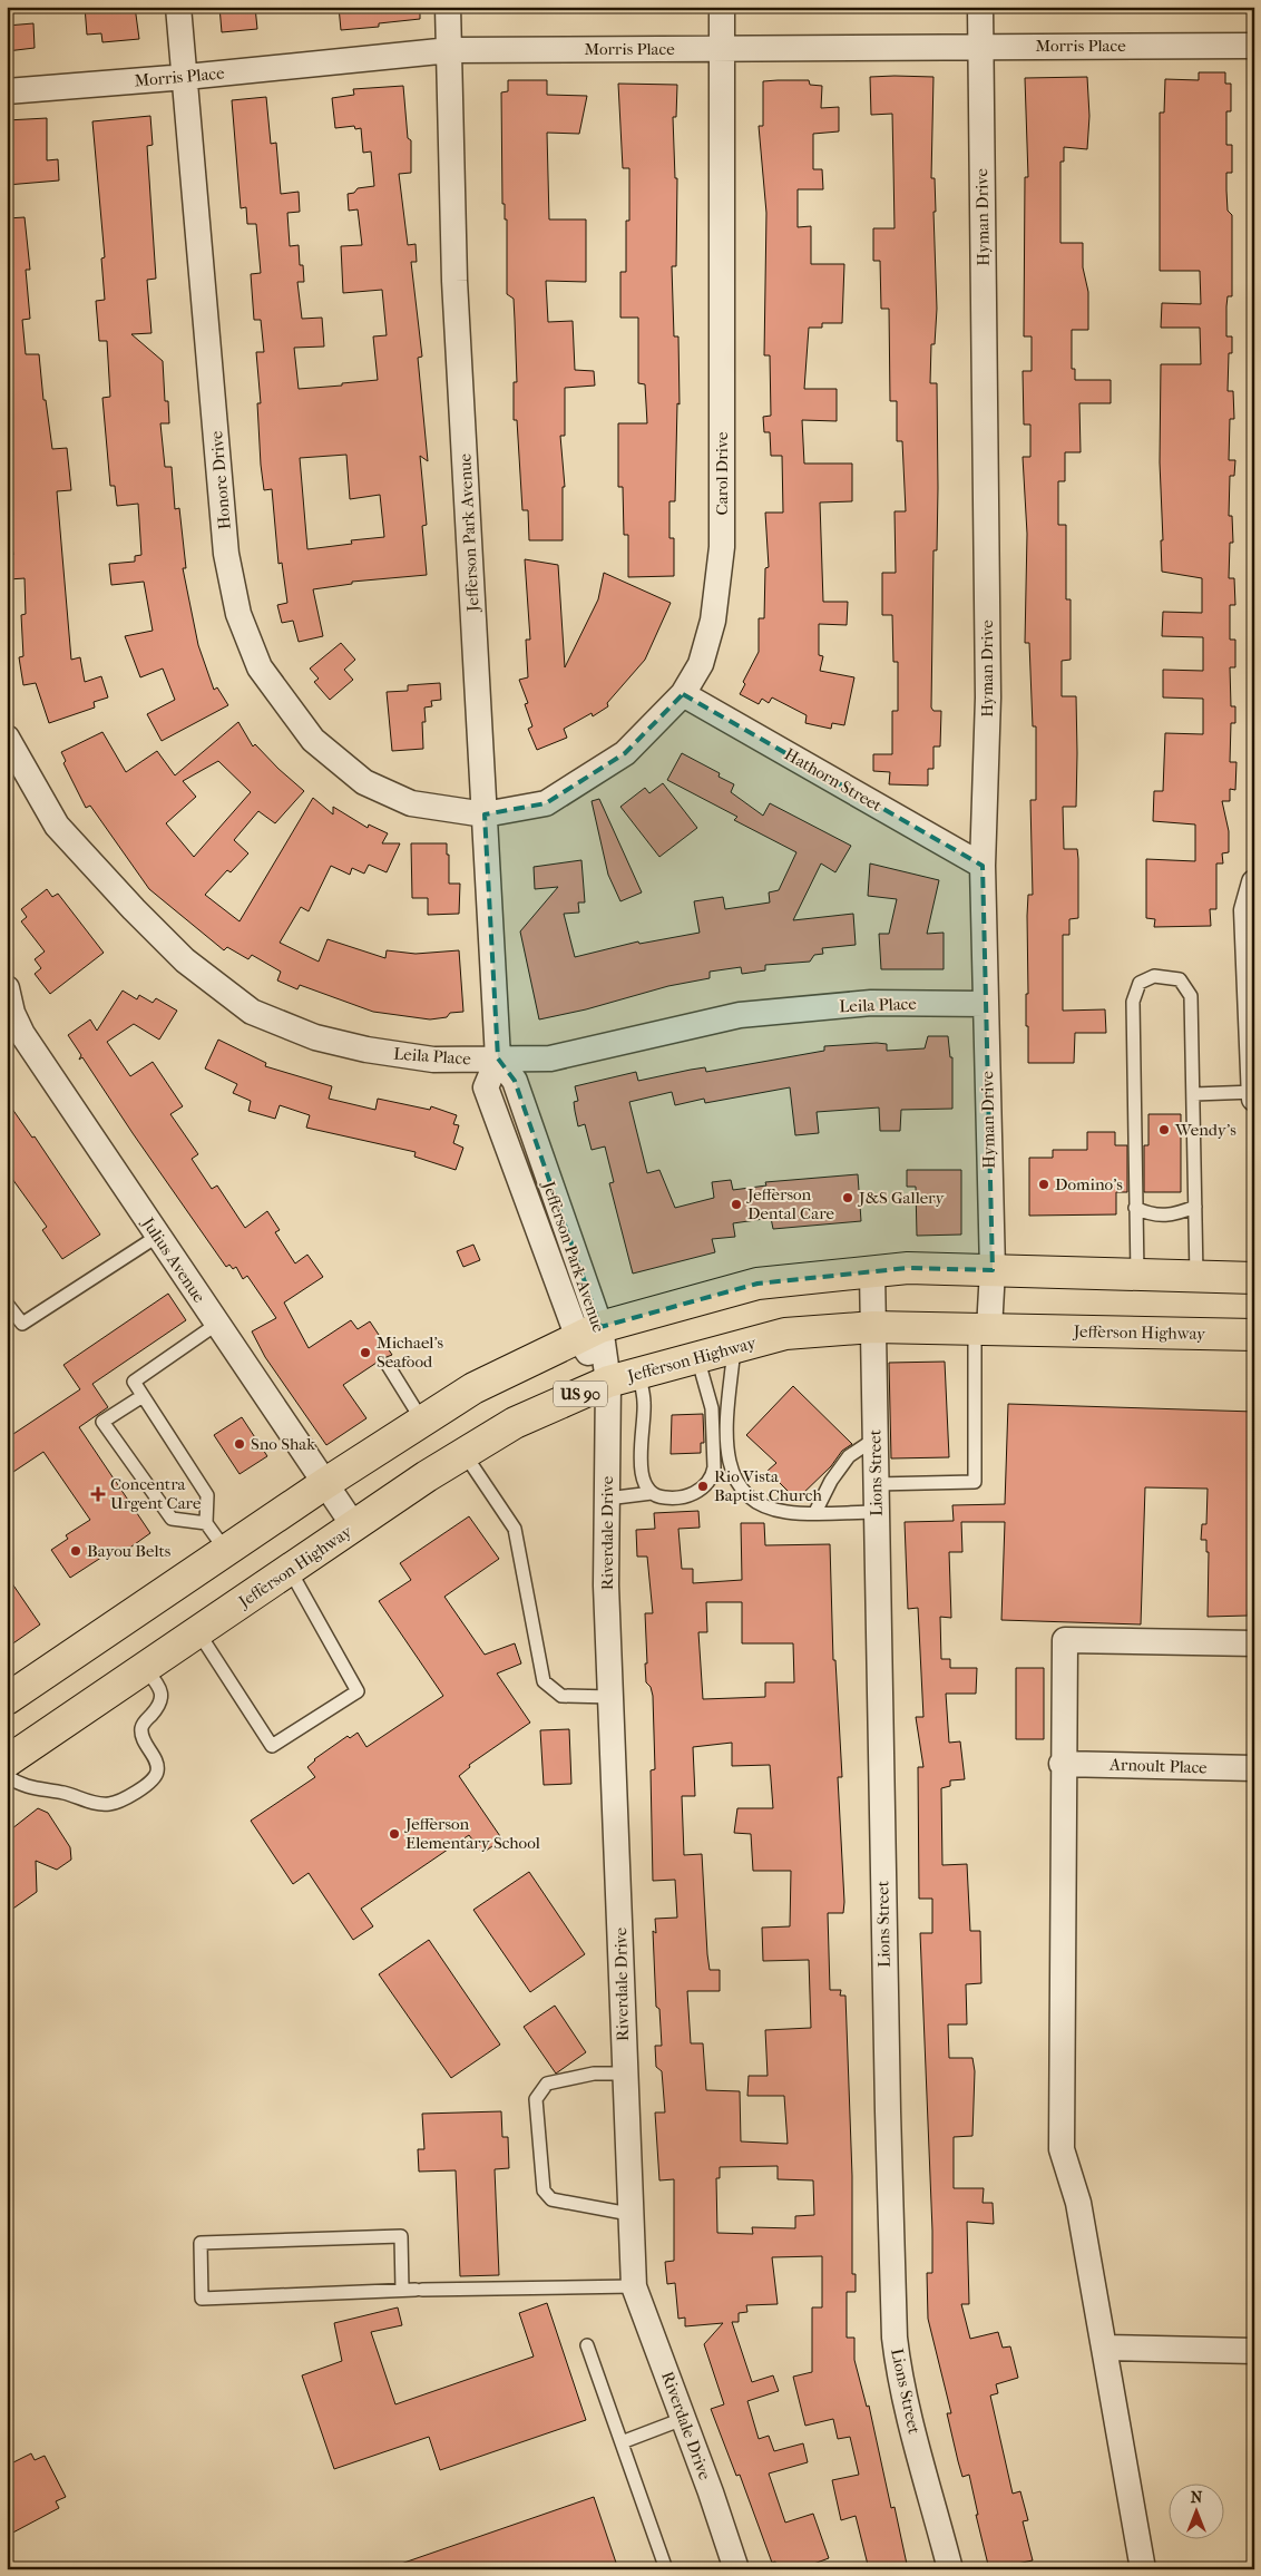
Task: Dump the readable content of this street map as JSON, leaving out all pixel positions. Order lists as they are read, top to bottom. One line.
{"streets":{"main road":["Jefferson Highway","US 90"],"street":["Morris Place","Hyman Drive","Carol Drive","Honore Drive","Jefferson Park Avenue","Hathorn Street","Leila Place","Julius Avenue","Lions Street","Riverdale Drive","Arnoult Place"]},"crossings":[["Morris Place","Hyman Drive"],["Morris Place","Carol Drive"],["Morris Place","Honore Drive"],["Morris Place","Jefferson Park Avenue"],["Hyman Drive","Hathorn Street"],["Hyman Drive","Leila Place"],["Hyman Drive","Jefferson Highway"],["Carol Drive","Honore Drive"],["Carol Drive","Jefferson Park Avenue"],["Carol Drive","Hathorn Street"],["Honore Drive","Jefferson Park Avenue"],["Jefferson Park Avenue","Leila Place"],["Jefferson Park Avenue","Jefferson Highway"],["Jefferson Park Avenue","Riverdale Drive"],["Julius Avenue","Jefferson Highway"],["Jefferson Highway","Lions Street"],["Jefferson Highway","Riverdale Drive"]],"places":{"other":["Wendy's","Domino's","J&S Gallery","Jefferson Dental Care","Michael's Seafood","Sno Shak","Rio Vista Baptist Church","Bayou Belts","Jefferson Elementary School"],"health":["Concentra Urgent Care"]},"north":"top"}
